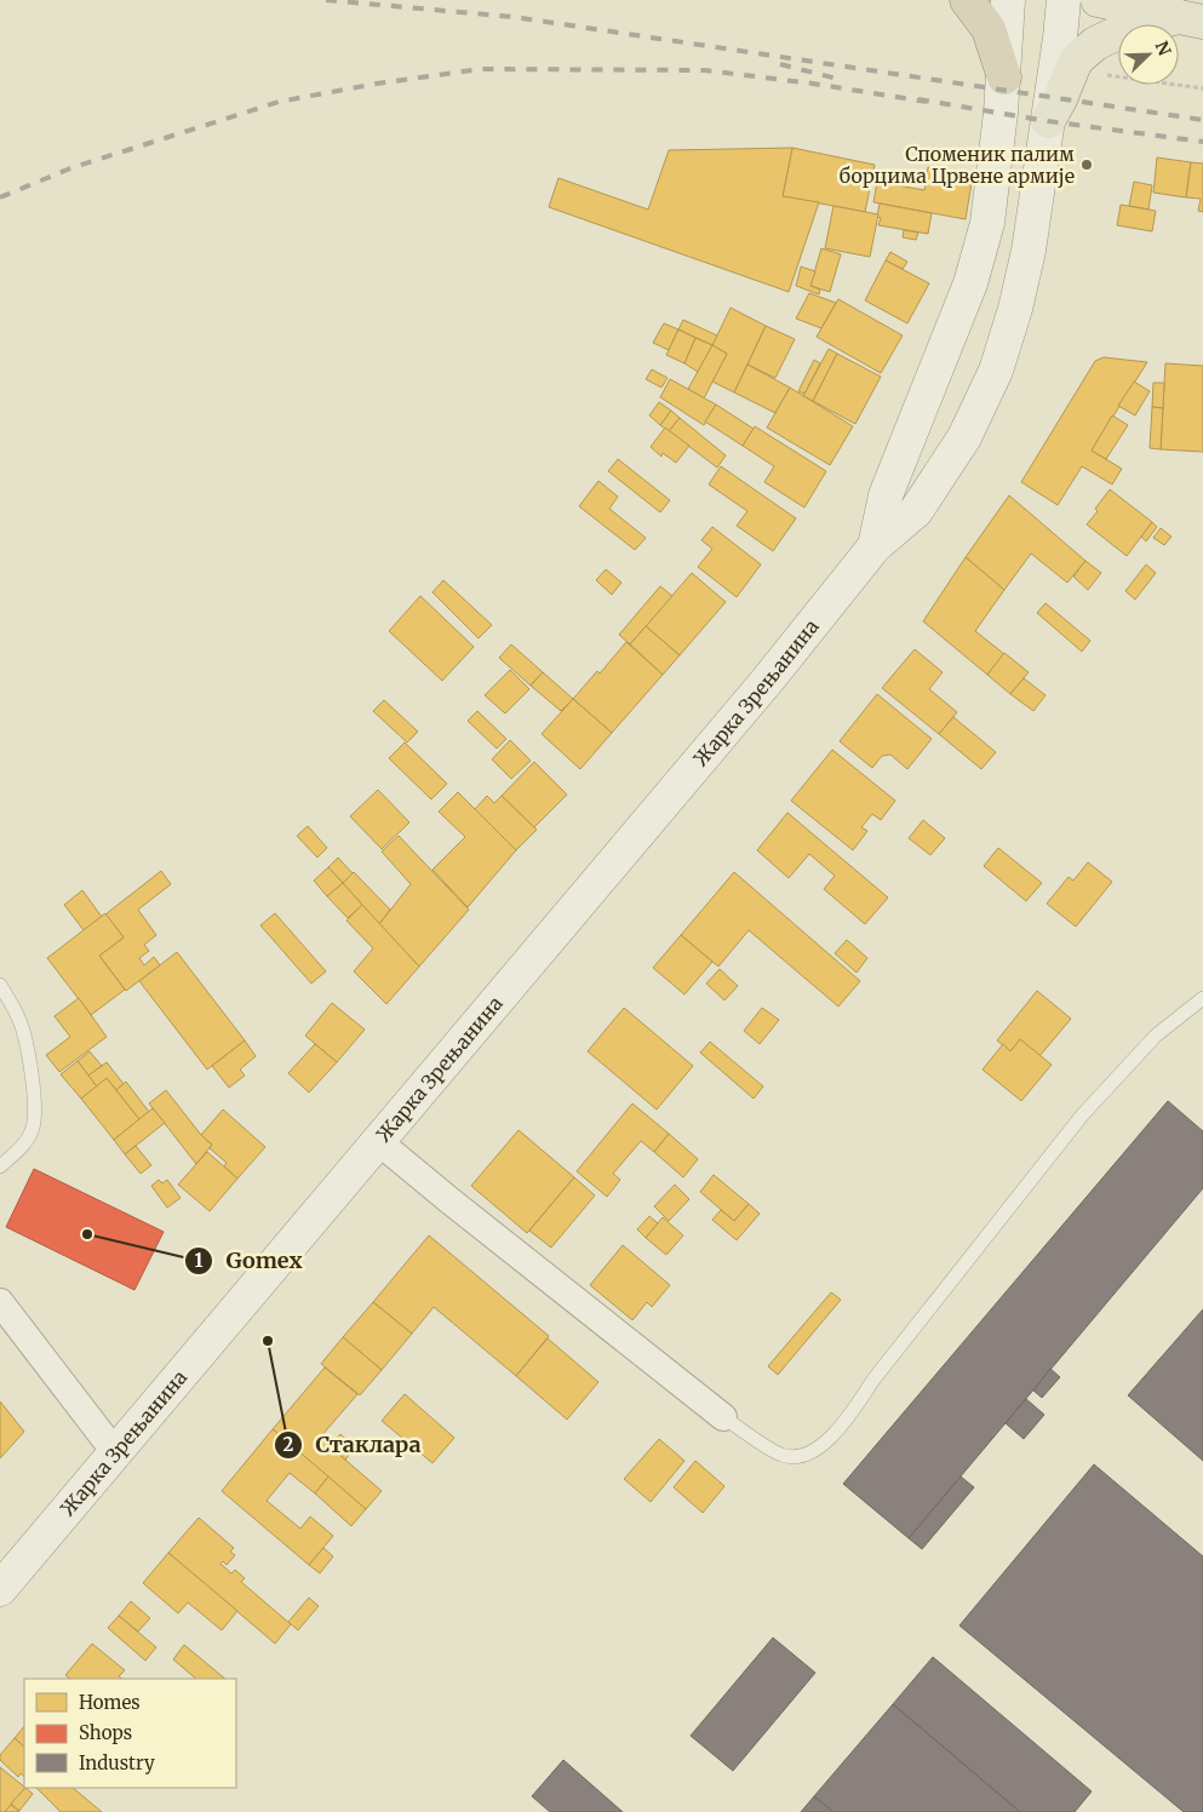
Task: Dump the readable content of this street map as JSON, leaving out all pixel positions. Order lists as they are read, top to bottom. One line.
{"streets":{"street":["Жарка Зрењанина"]},"places":["Споменик палим борцима Црвене армије","Gomex","Стаклара"],"legend":["Homes","Shops","Industry"],"north":"top right"}
